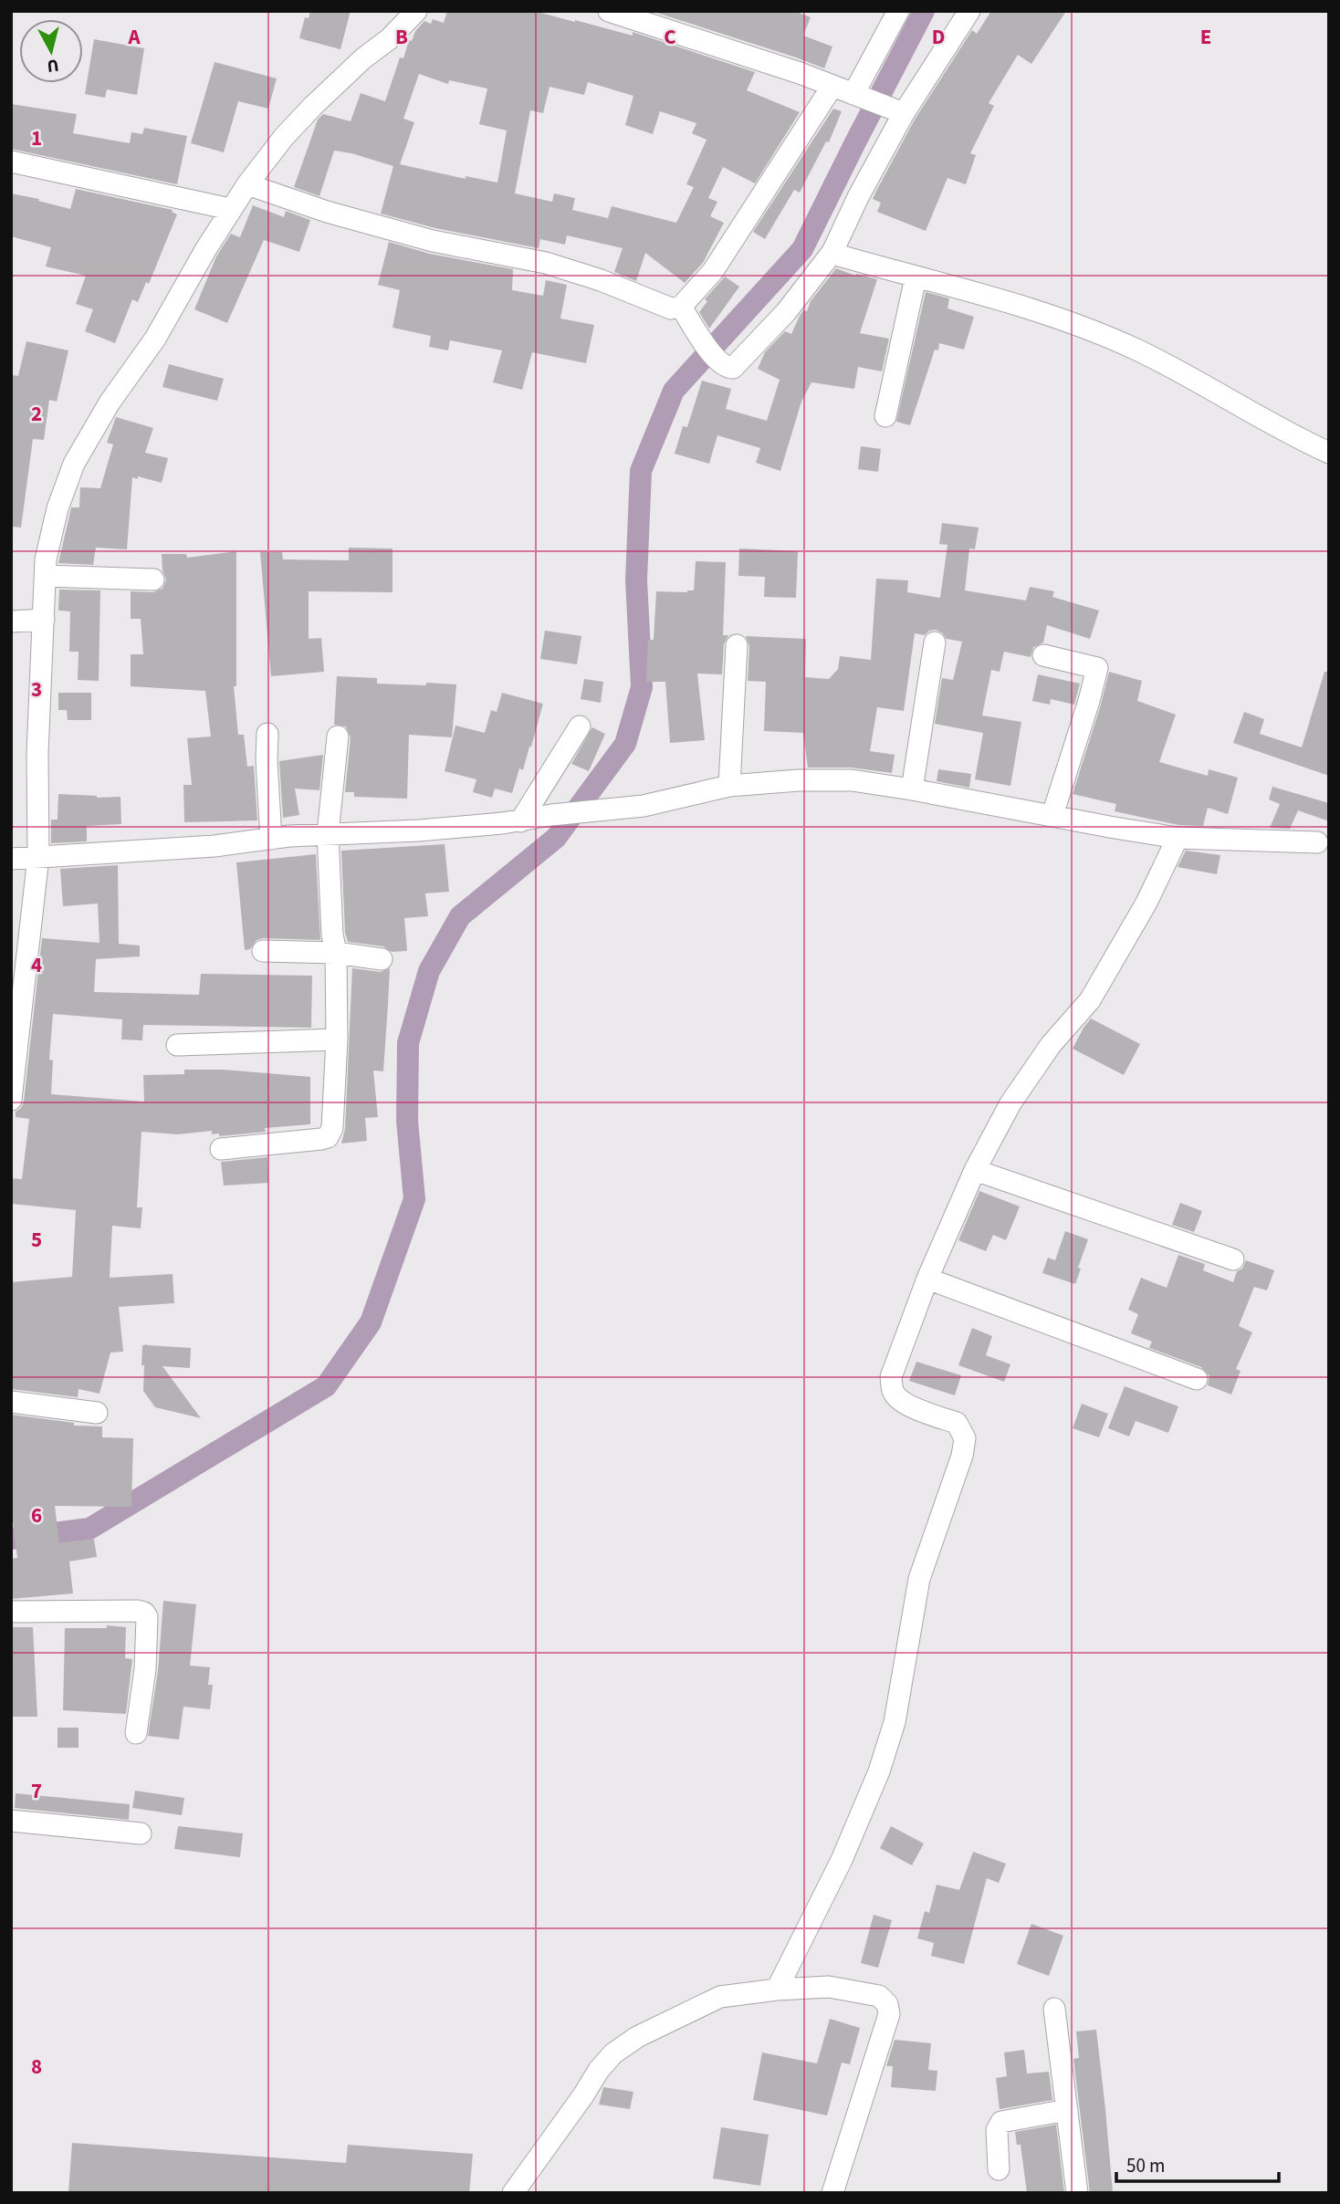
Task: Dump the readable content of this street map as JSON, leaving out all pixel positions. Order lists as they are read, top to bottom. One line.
{"scale_bar":"50 m","north":"bottom","grid":{"columns":["A","B","C","D","E"],"rows":["1","2","3","4","5","6","7","8"]}}
